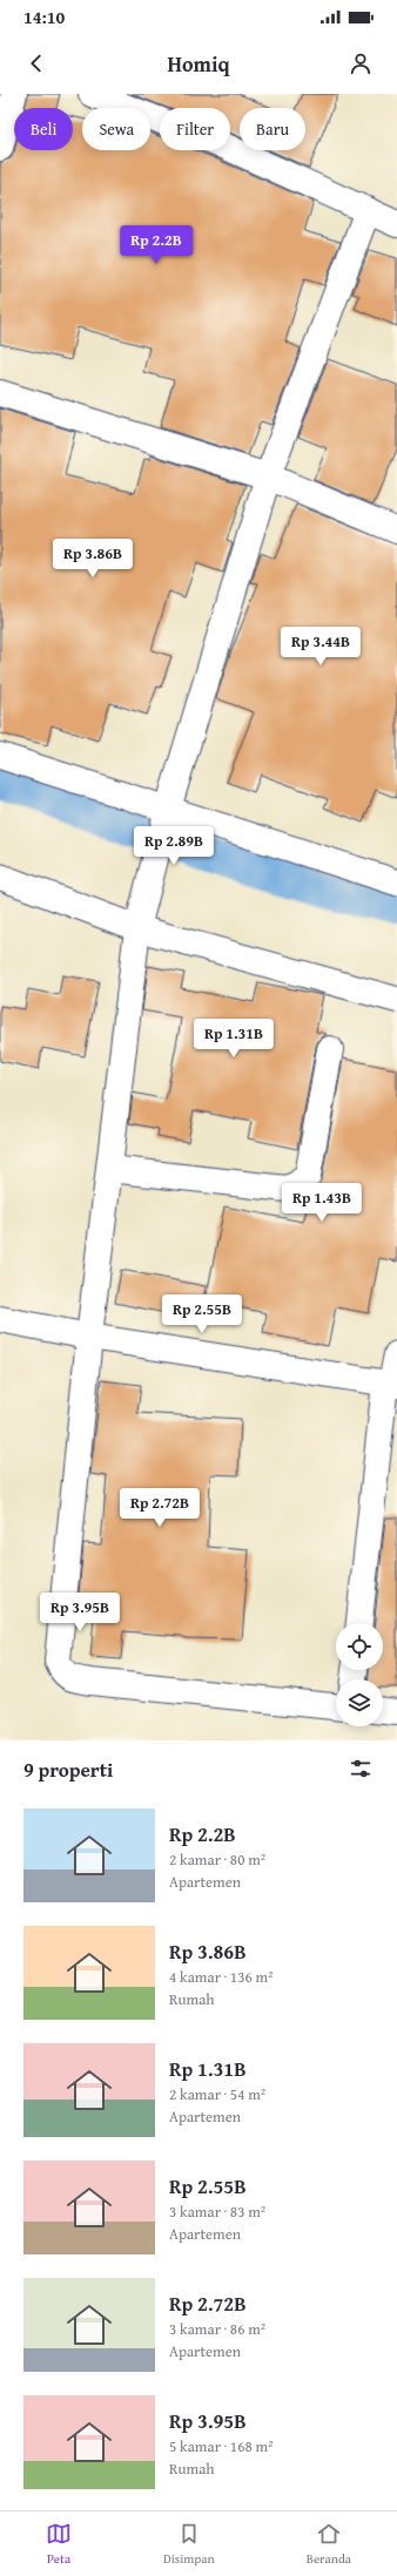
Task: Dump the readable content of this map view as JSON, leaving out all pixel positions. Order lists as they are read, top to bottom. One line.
{"page":{"status":"14:10","header":"Homiq","chip":["Beli","Sewa","Filter","Baru"],"price":["Rp 2.2B","Rp 3.86B","Rp 3.44B","Rp 2.89B","Rp 1.31B","Rp 1.43B","Rp 2.55B","Rp 2.72B","Rp 3.95B"],"heading":"9 properti","list":[{"name":"Rp 2.2B","note":"2 kamar · 80 m² · Apartemen"},{"name":"Rp 3.86B","note":"4 kamar · 136 m² · Rumah"},{"name":"Rp 1.31B","note":"2 kamar · 54 m² · Apartemen"},{"name":"Rp 2.55B","note":"3 kamar · 83 m² · Apartemen"},{"name":"Rp 2.72B","note":"3 kamar · 86 m² · Apartemen"},{"name":"Rp 3.95B","note":"5 kamar · 168 m² · Rumah"}],"tabs":["Peta","Disimpan","Beranda"]}}
